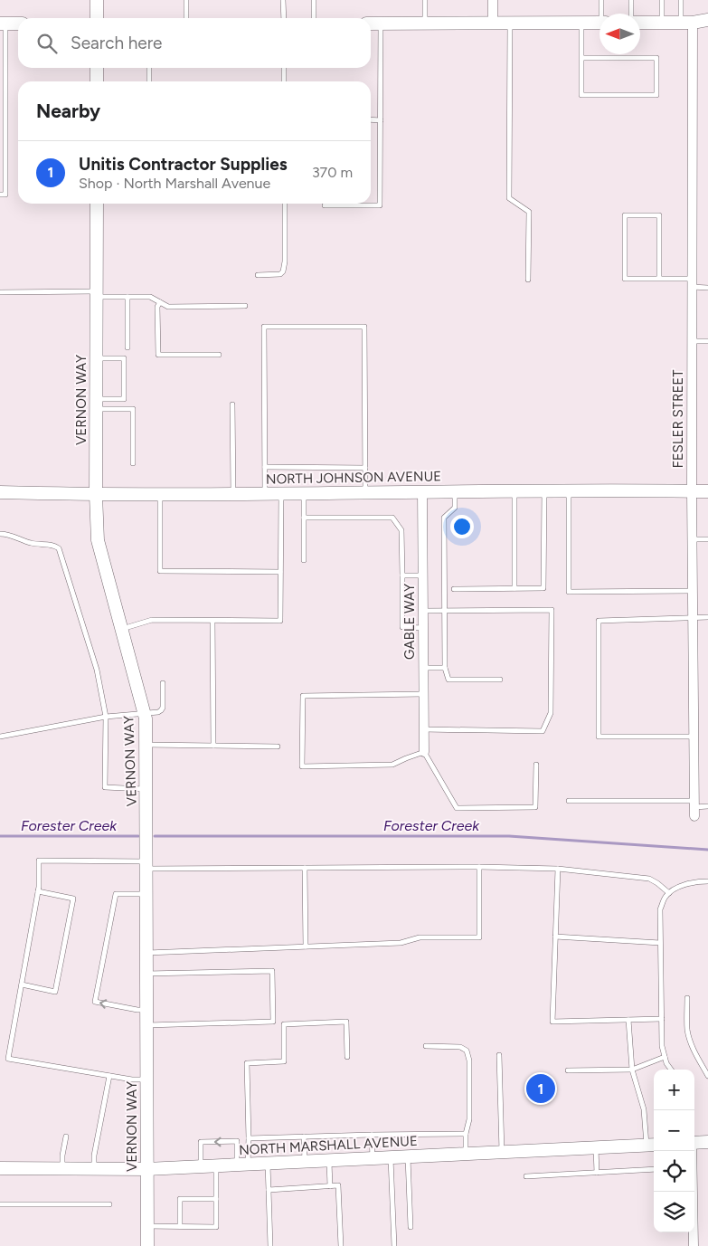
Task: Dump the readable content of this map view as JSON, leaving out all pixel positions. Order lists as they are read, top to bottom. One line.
{"streets":{"main road":["VERNON WAY","NORTH JOHNSON AVENUE","NORTH MARSHALL AVENUE"],"street":["FESLER STREET","GABLE WAY"]},"crossings":[["VERNON WAY","NORTH JOHNSON AVENUE"],["VERNON WAY","NORTH MARSHALL AVENUE"],["FESLER STREET","NORTH JOHNSON AVENUE"],["NORTH JOHNSON AVENUE","GABLE WAY"]],"water":["Forester Creek"],"north":"left","page":{"search":"Search here","heading":"Nearby","list":[{"mark":"1","name":"Unitis Contractor Supplies","note":"Shop · North Marshall Avenue","value":"370 m"}],"map_buttons":["+","−"],"pins":"1"}}
